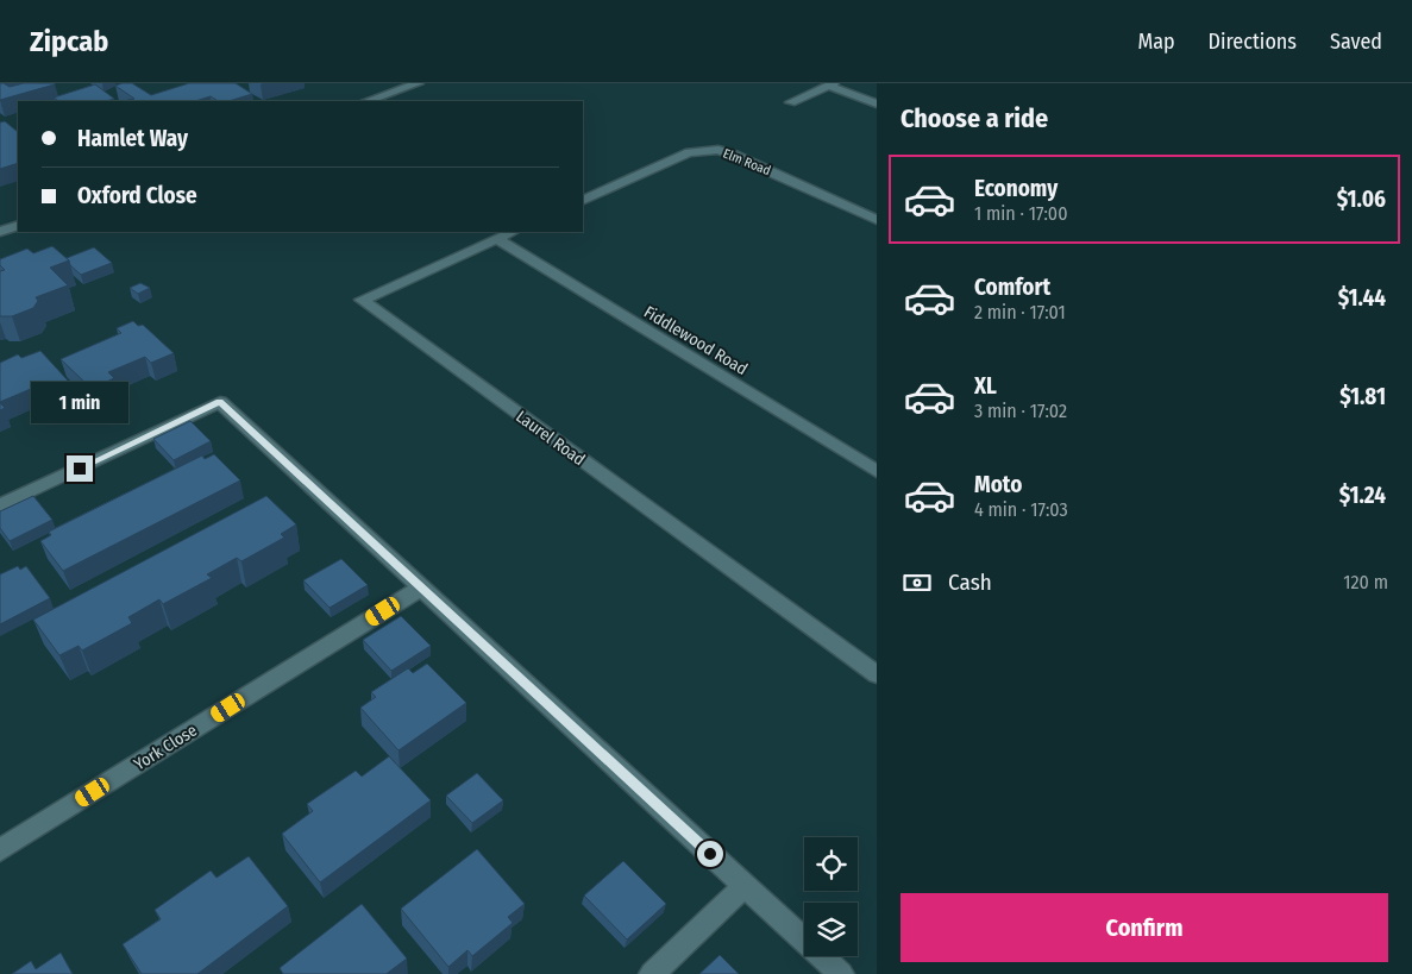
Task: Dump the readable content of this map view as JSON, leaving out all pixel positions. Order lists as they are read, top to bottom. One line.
{"streets":{"street":["Elm Road","Fiddlewood Road","Laurel Road","York Close"]},"crossings":[["Fiddlewood Road","Laurel Road"]],"page":{"header":"Zipcab","nav":["Map","Directions","Saved"],"heading":"Choose a ride","banner":["Hamlet Way","Oxford Close"],"list":[{"name":"Economy","note":"1 min · 17:00","value":"$1.06"},{"name":"Comfort","note":"2 min · 17:01","value":"$1.44"},{"name":"XL","note":"3 min · 17:02","value":"$1.81"},{"name":"Moto","note":"4 min · 17:03","value":"$1.24"}],"bubble":"1 min","pay":["Cash","120 m"],"buttons":"Confirm"}}
